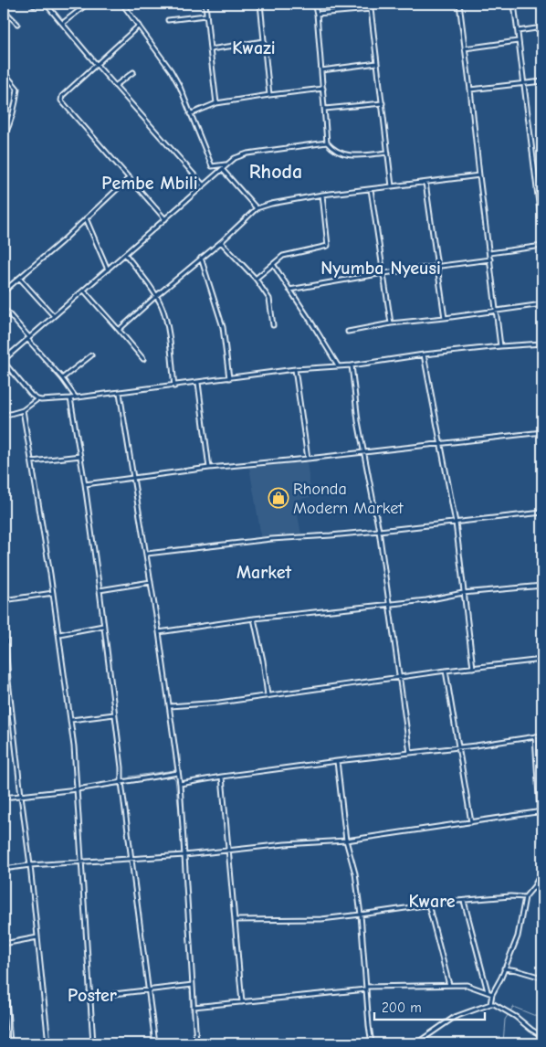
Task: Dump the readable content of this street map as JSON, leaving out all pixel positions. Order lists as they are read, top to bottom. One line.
{"districts":["Kwazi","Rhoda","Pembe Mbili","Nyumba Nyeusi","Market","Kware","Poster"],"places":{"shop":["Rhonda Modern Market"]},"scale_bar":"200 m"}
